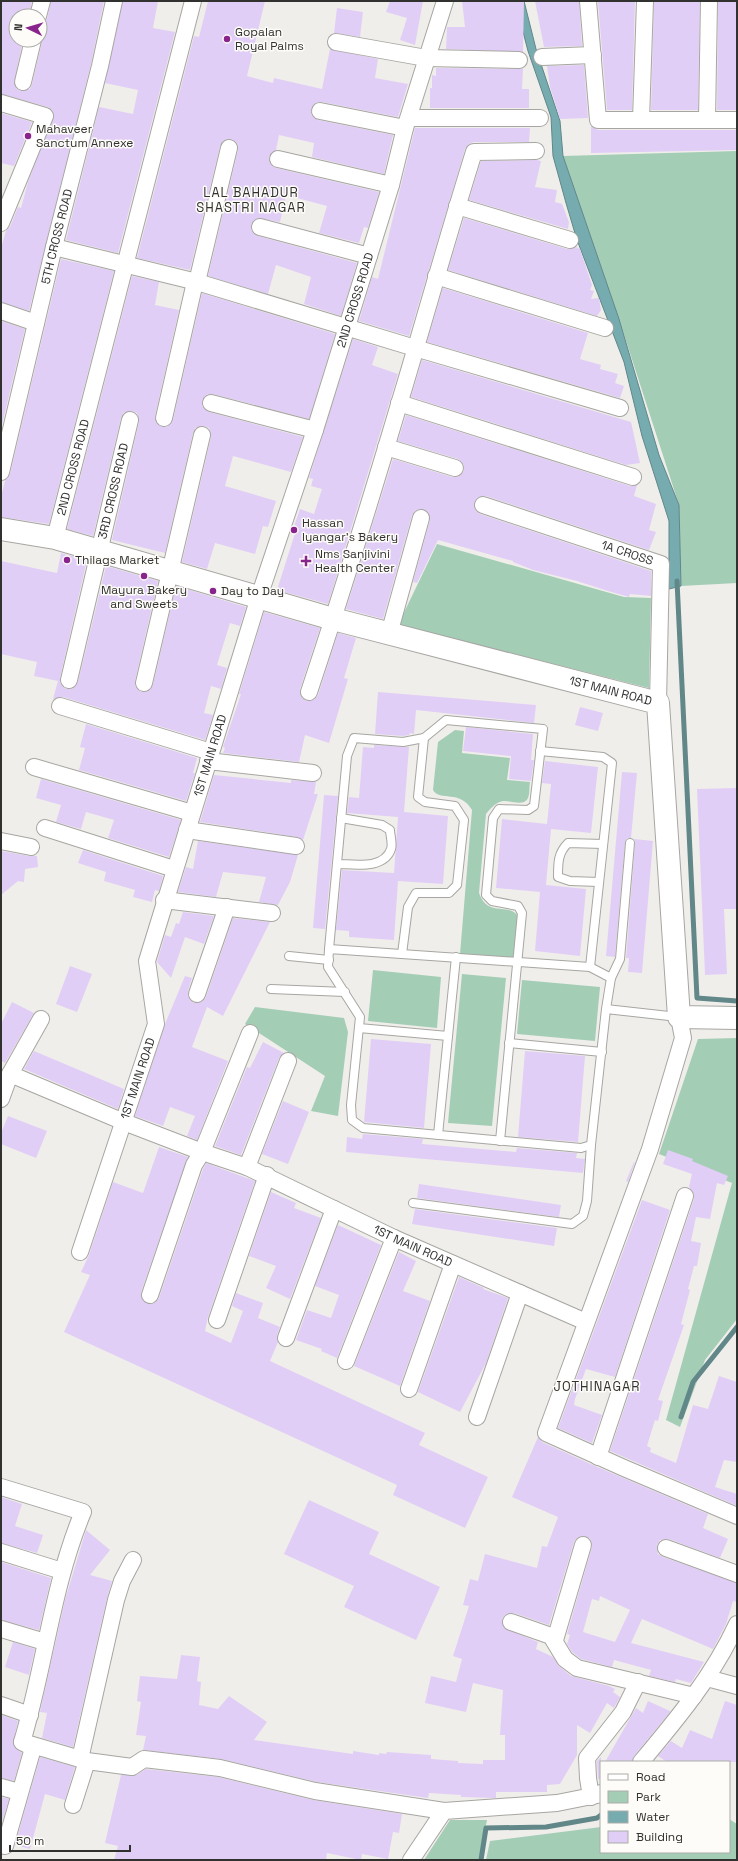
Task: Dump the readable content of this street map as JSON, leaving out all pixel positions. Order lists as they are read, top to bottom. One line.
{"streets":{"street":["5TH CROSS ROAD","2ND CROSS ROAD","3RD CROSS ROAD","1A CROSS","1ST MAIN ROAD"]},"crossings":[["2ND CROSS ROAD","1ST MAIN ROAD"],["3RD CROSS ROAD","1ST MAIN ROAD"],["1A CROSS","1ST MAIN ROAD"]],"districts":["LAL BAHADUR SHASTRI NAGAR","JOTHINAGAR"],"places":{"other":["Gopalan Royal Palms","Mahaveer Sanctum Annexe","Hassan Iyangar's Bakery","Thilags Market","Mayura Bakery and Sweets","Day to Day"],"health":["Nms Sanjivini Health Center"]},"legend":["Road","Park","Water","Building"],"scale_bar":"50 m","north":"left"}
